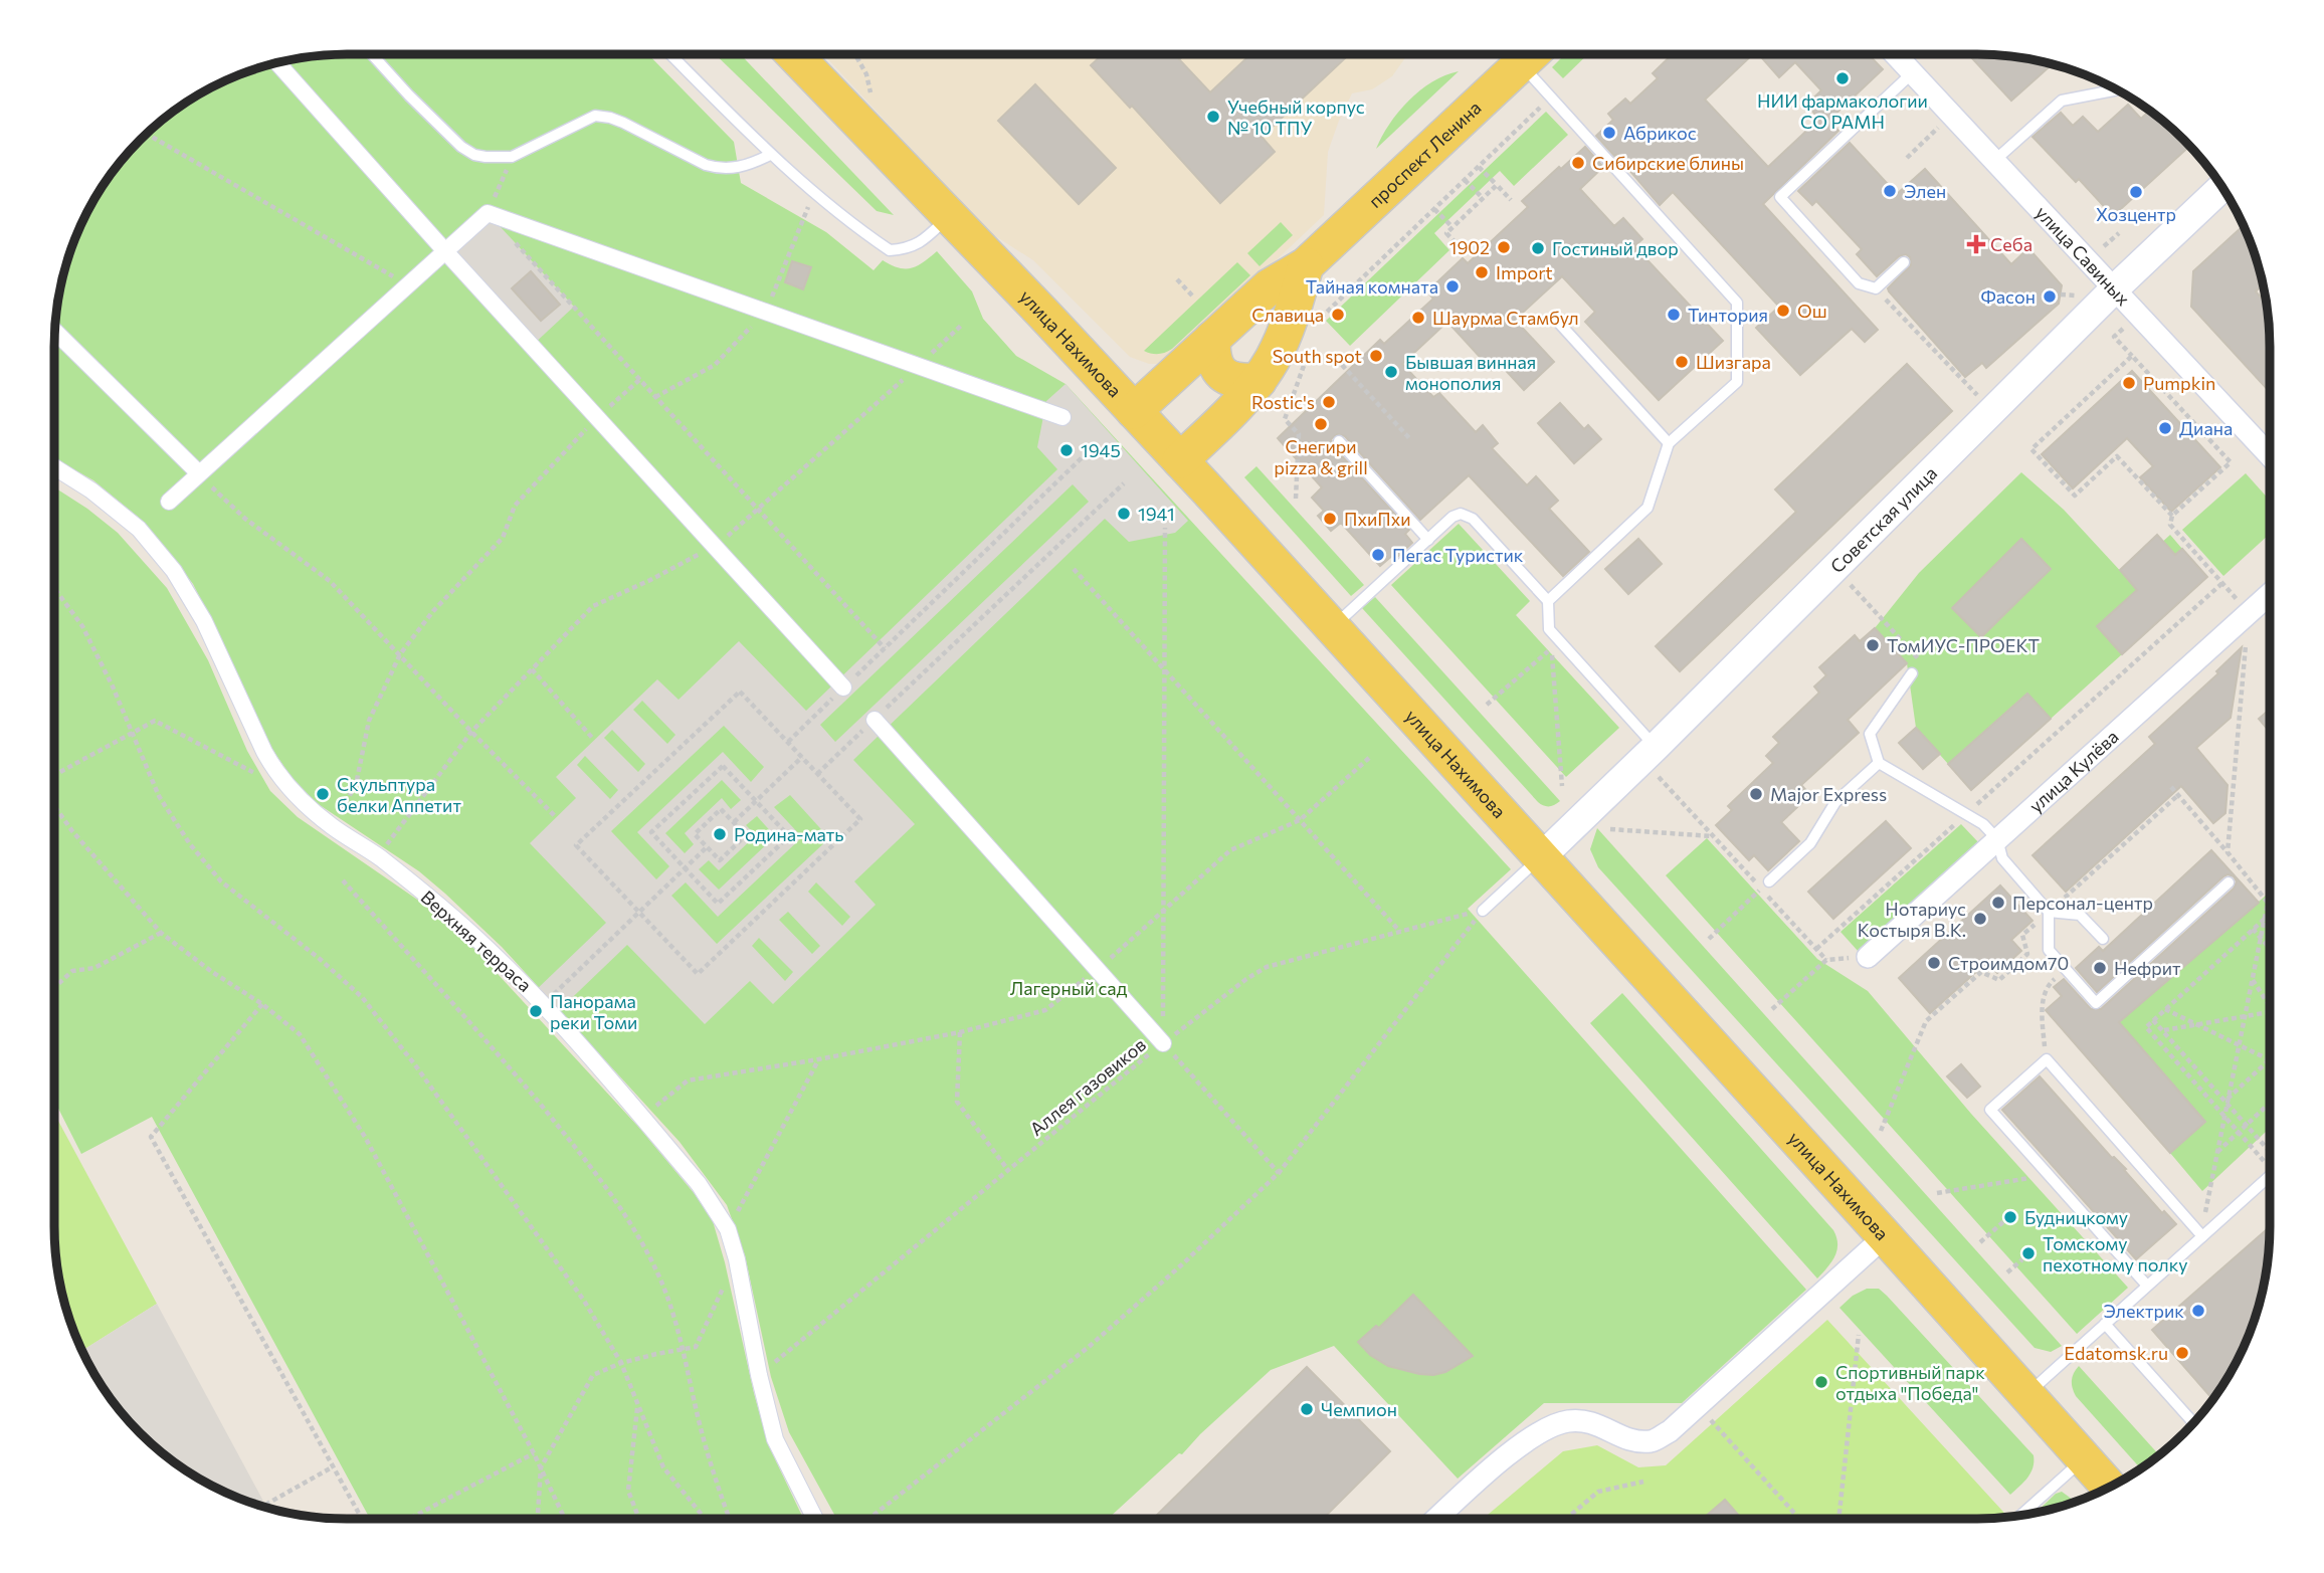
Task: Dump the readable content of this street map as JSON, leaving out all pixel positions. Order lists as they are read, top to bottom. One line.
{"streets":{"main road":["проспект Ленина","улица Нахимова"],"street":["улица Савиных","Советская улица","улица Кулёва","Верхняя терраса"],"path":["Аллея газовиков"]},"crossings":[["проспект Ленина","улица Нахимова"],["улица Савиных","Советская улица"],["улица Нахимова","Советская улица"],["Верхняя терраса","Аллея газовиков"]],"parks":["Лагерный сад"],"places":{"other":["НИИ фармакологии СО РАМН","Учебный корпус № 10 ТПУ","Абрикос","Сибирские блины","Элен","Хозцентр","1902","Гостиный двор","Import","Тайная комната","Фасон","Ош","Славица","Тинтория","Шаурма Стамбул","South spot","Шизгара","Бывшая винная монополия","Pumpkin","Rostic's","Снегири pizza & grill","Диана","1945","1941","ПхиПхи","Пегас Туристик","ТомИУС-ПРОЕКТ","Скульптура белки Аппетит","Major Express","Родина-мать","Персонал-центр","Нотариус Костыря В.К.","Строимдом70","Нефрит","Панорама реки Томи","Будницкому","Томскому пехотному полку","Электрик","Edatomsk.ru","Спортивный парк отдыха \"Победа\"","Чемпион"],"health":["Себа"]}}
